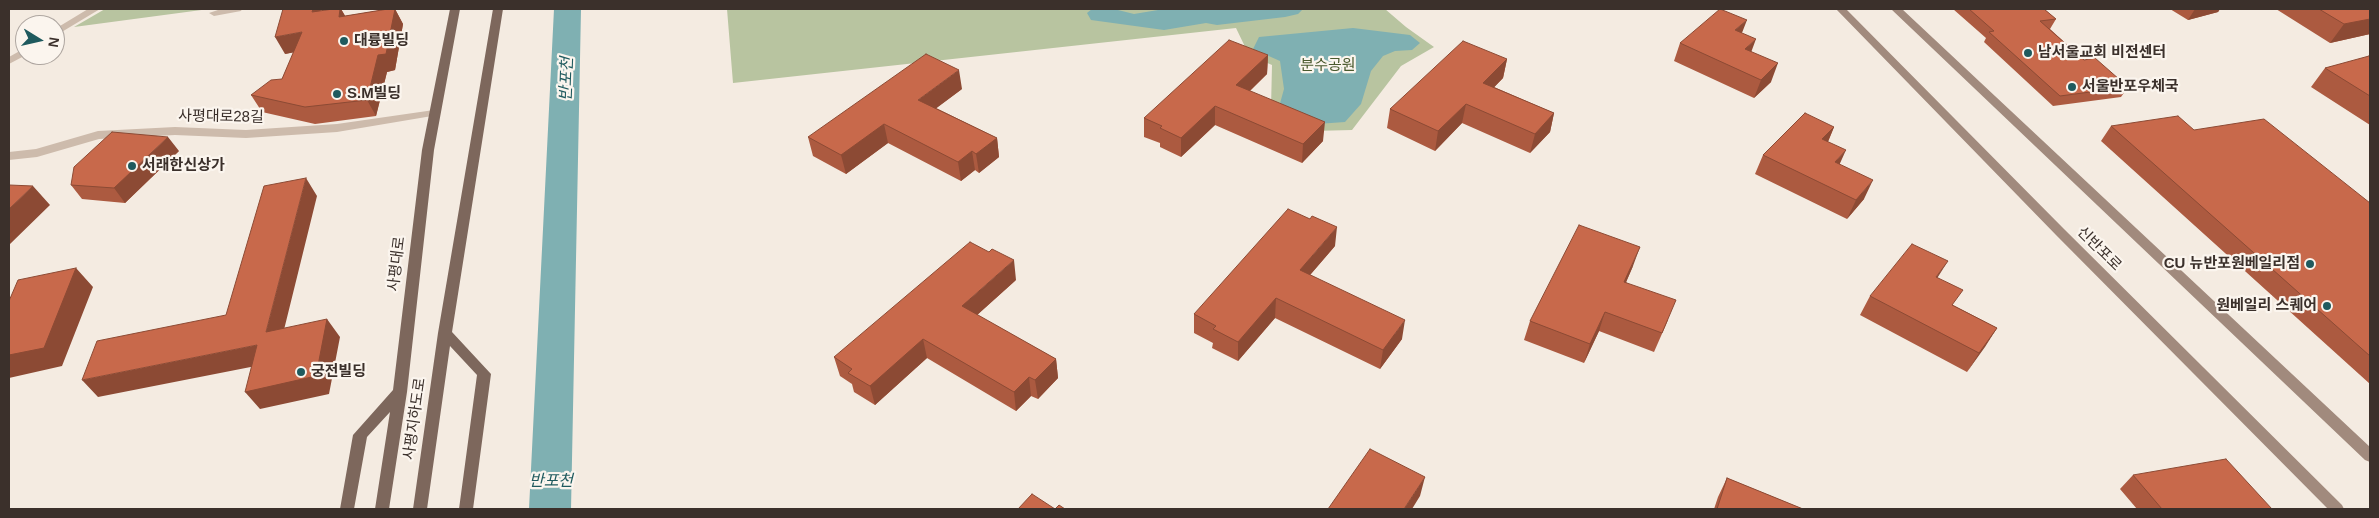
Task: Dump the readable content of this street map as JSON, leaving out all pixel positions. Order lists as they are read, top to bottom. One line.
{"streets":{"main road":["신반포로","사평대로","사평지하도로"],"street":["사평대로28길"]},"crossings":[["사평대로28길","사평대로"],["사평대로","사평지하도로"]],"water":["반포천"],"parks":["분수공원"],"places":["대륭빌딩","남서울교회 비전센터","서울반포우체국","S.M빌딩","서래한신상가","CU 뉴반포원베일리점","원베일리 스퀘어","궁전빌딩"],"north":"right"}
